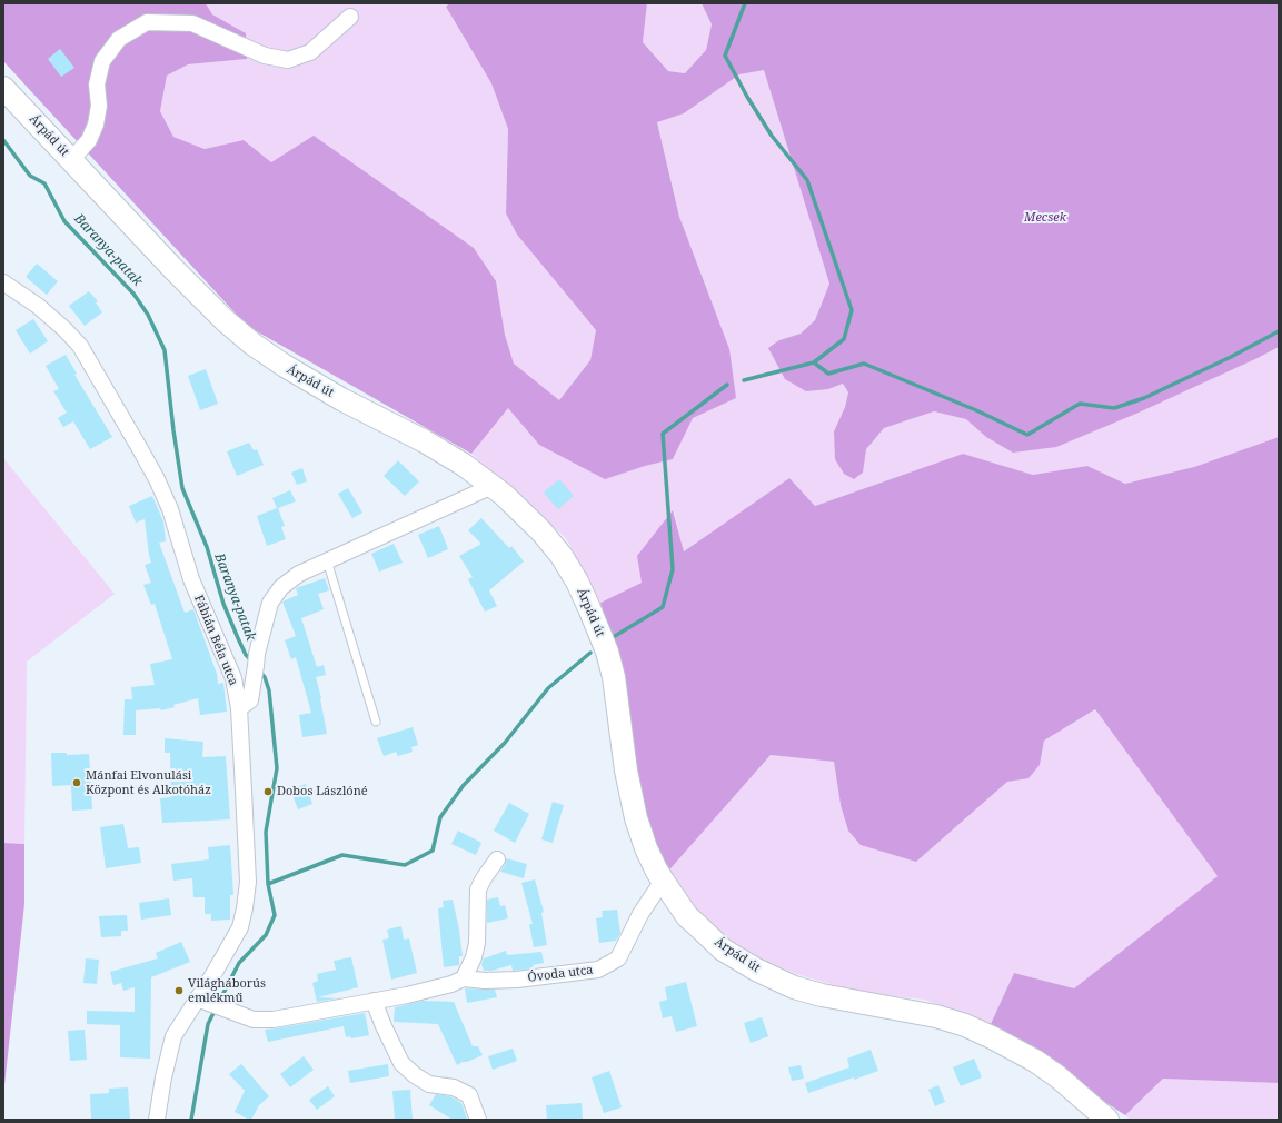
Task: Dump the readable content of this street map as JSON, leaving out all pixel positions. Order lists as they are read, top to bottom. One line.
{"streets":{"main road":["Árpád út"],"street":["Fábián Béla utca","Óvoda utca"]},"crossings":[["Árpád út","Óvoda utca"],["Fábián Béla utca","Óvoda utca"]],"water":["Baranya-patak"],"parks":["Mecsek"],"places":["Mánfai Elvonulási Központ és Alkotóház","Dobos Lászlóné","Világháborús emlékmű"]}
